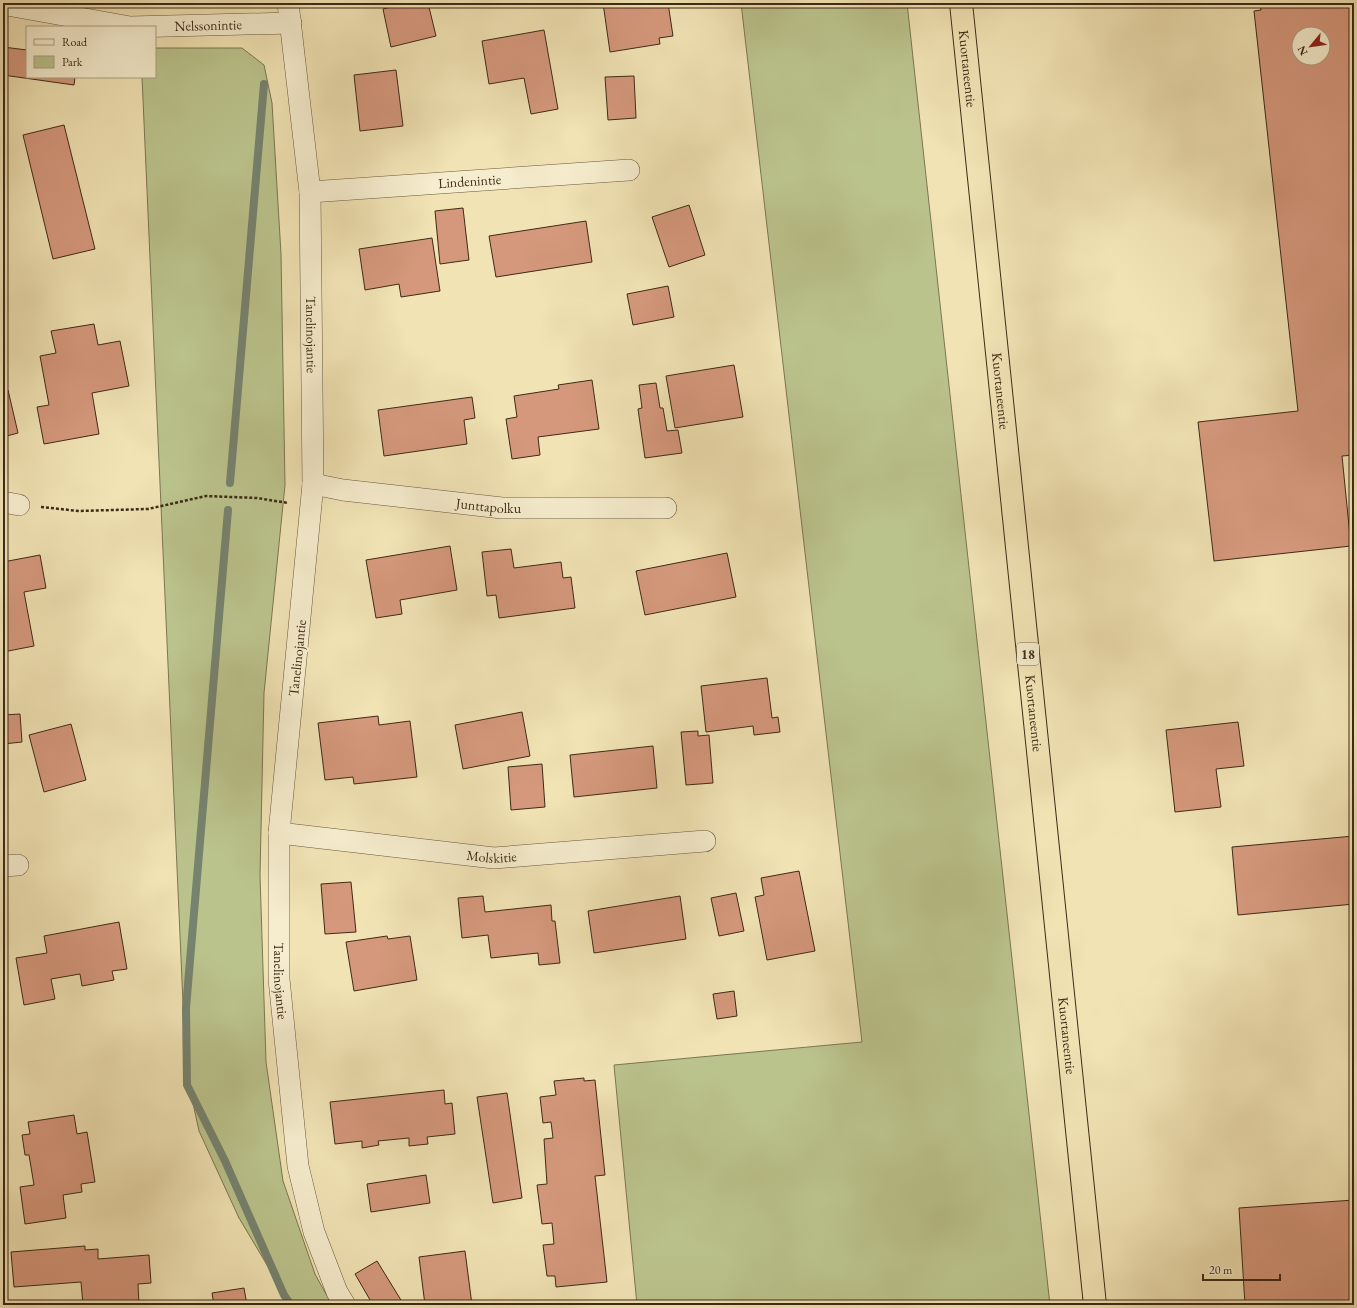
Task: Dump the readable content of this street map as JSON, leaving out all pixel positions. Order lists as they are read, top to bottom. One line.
{"streets":{"highway":["Kuortaneentie","18"],"street":["Nelssonintie","Lindenintie","Tanelinojantie","Junttapolku","Molskitie"]},"crossings":[["Nelssonintie","Tanelinojantie"],["Lindenintie","Tanelinojantie"],["Tanelinojantie","Junttapolku"],["Tanelinojantie","Molskitie"]],"legend":["Road","Park"],"scale_bar":"20 m","north":"bottom left"}
